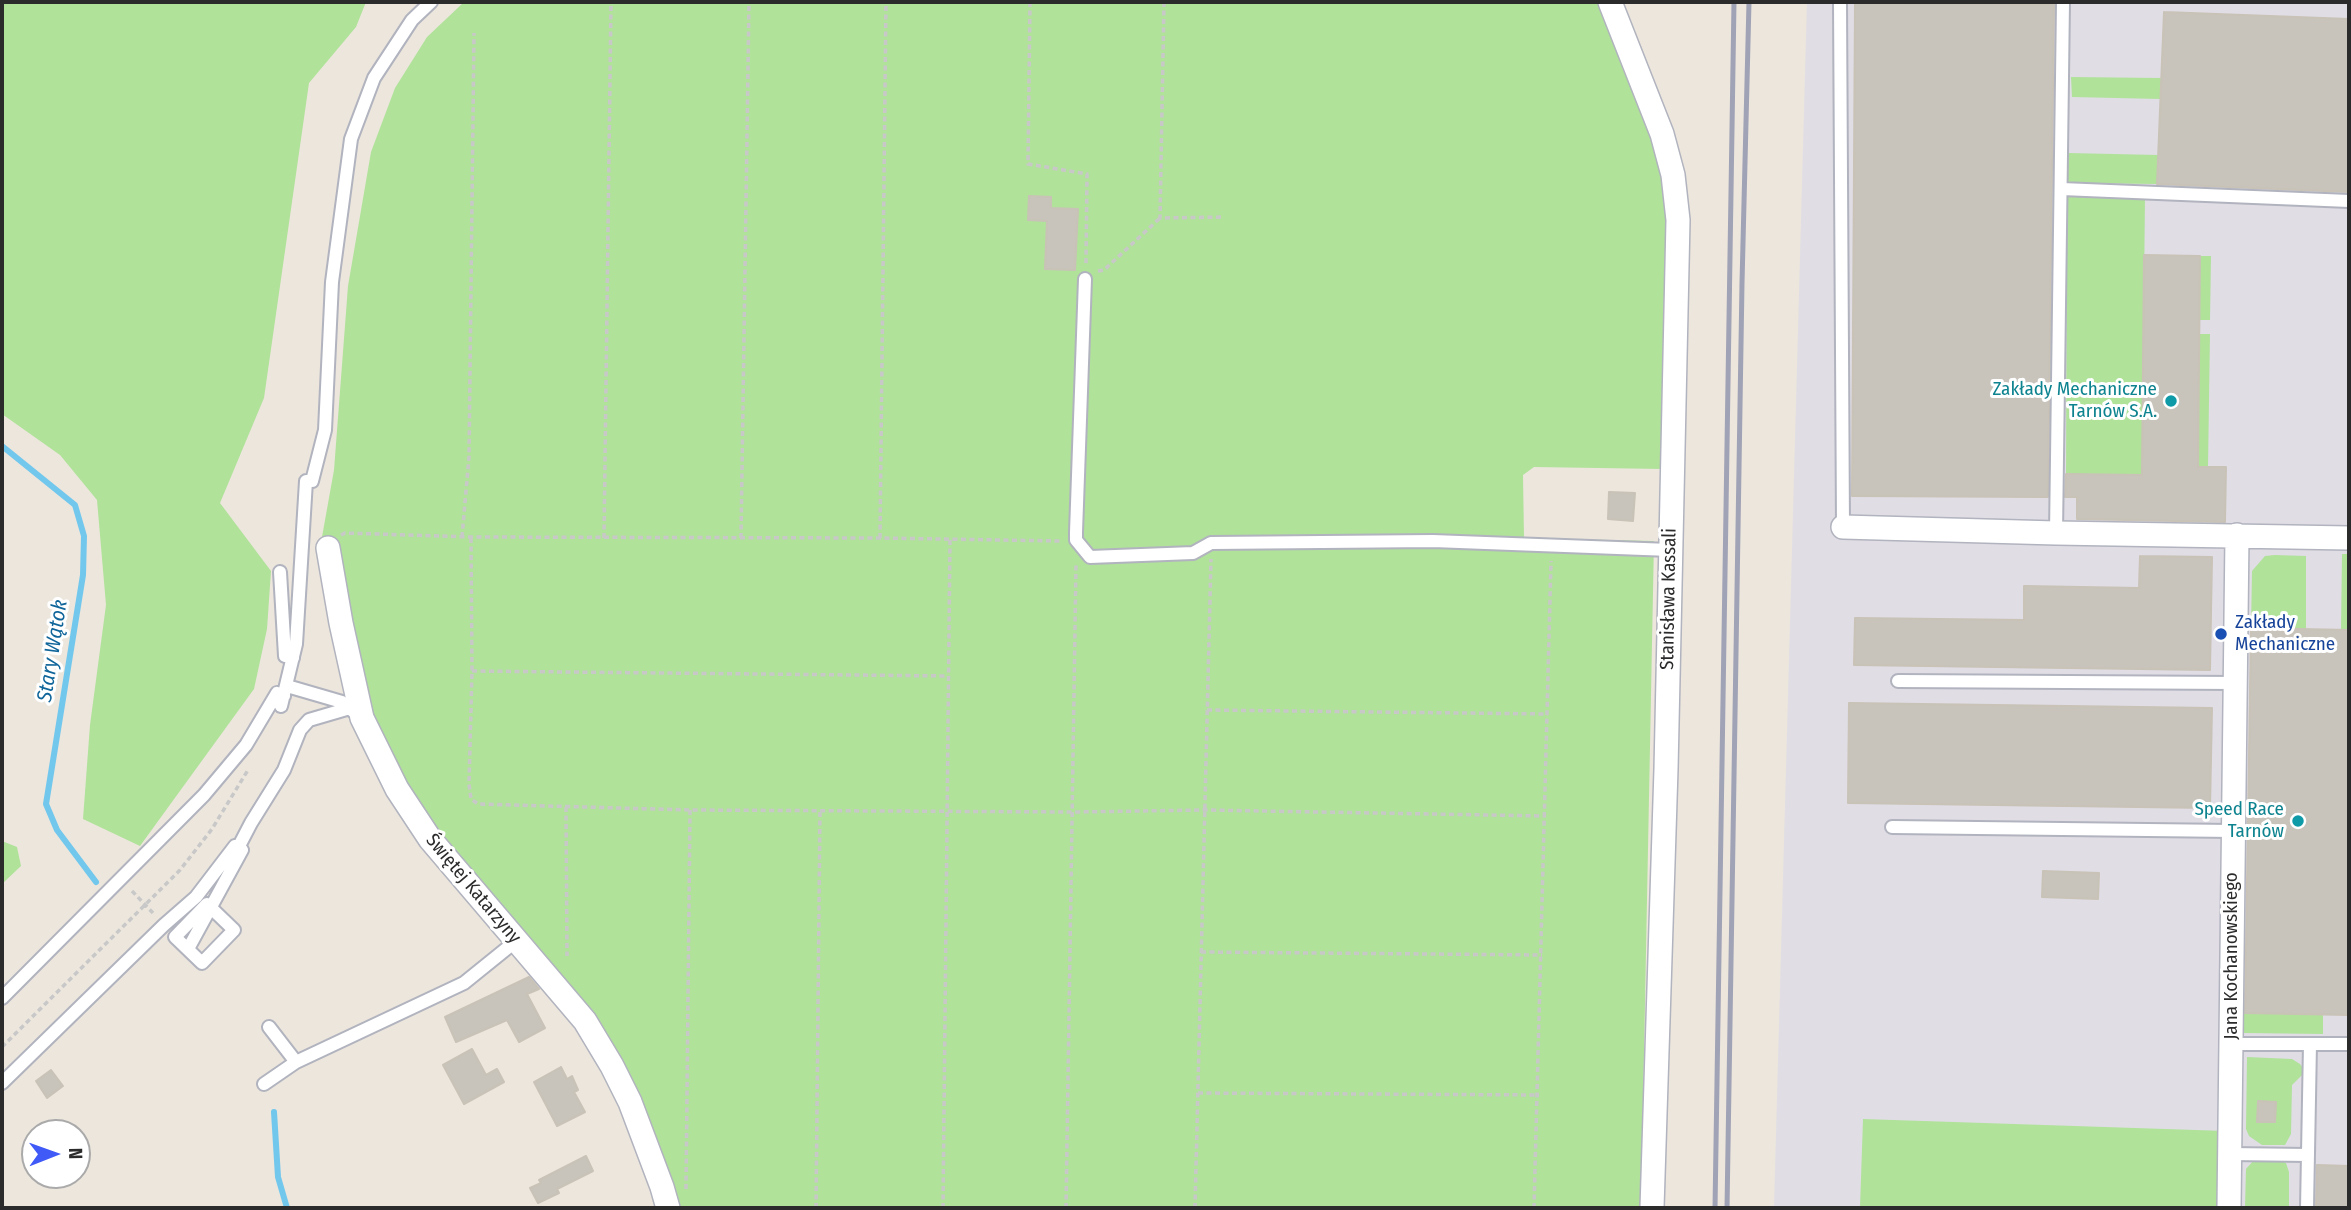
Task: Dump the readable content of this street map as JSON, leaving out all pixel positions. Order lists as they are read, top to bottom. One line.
{"streets":{"street":["Stanisława Kassali","Świętej Katarzyny","Jana Kochanowskiego"]},"water":["Stary Wątok"],"places":["Zakłady Mechaniczne Tarnów S.A.","Zakłady Mechaniczne","Speed Race Tarnów"],"north":"right"}
